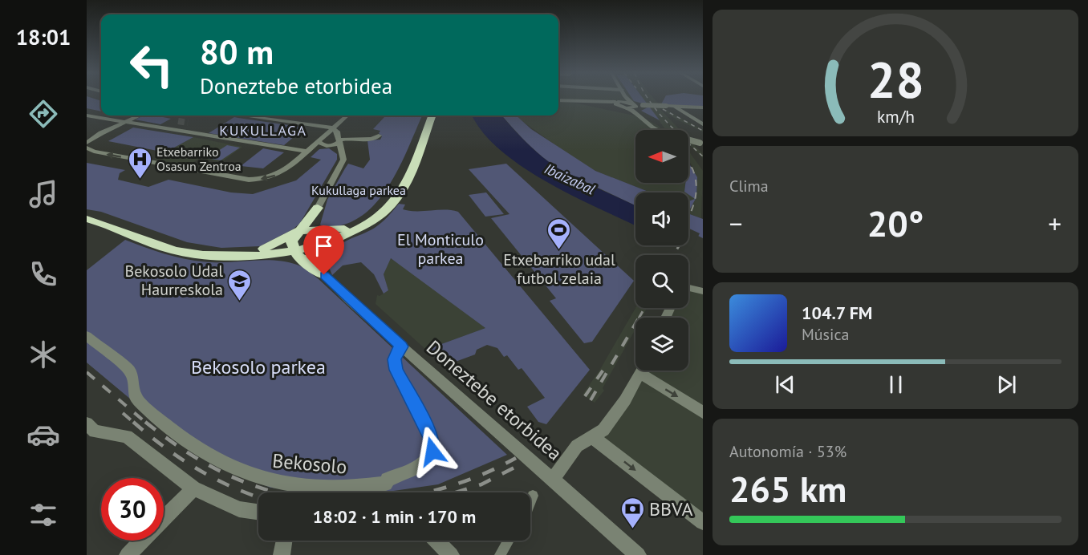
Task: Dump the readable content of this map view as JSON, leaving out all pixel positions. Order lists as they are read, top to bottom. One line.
{"streets":{"street":["Doneztebe etorbidea","Bekosolo"]},"crossings":[["Doneztebe etorbidea","Bekosolo"]],"districts":["KUKULLAGA"],"water":["Ibaizabal"],"parks":["Kukullaga parkea","El Monticulo parkea","Bekosolo parkea"],"places":{"hospital":["Etxebarriko Osasun Zentroa"],"sports":["Etxebarriko udal futbol zelaia"],"school or university":["Bekosolo Udal Haurreskola"],"bank":["BBVA"]},"north":"left","page":{"tabs":"18:01","turn":["80 m","Doneztebe etorbidea"],"tile":["Clima",["Autonomía · 53%","265 km"]],"heat":["−","20°","+"],"song":["104.7 FM","Música"],"limit":"30","trip":"18:02 · 1 min · 170 m","gauge":["28","km/h"]}}
